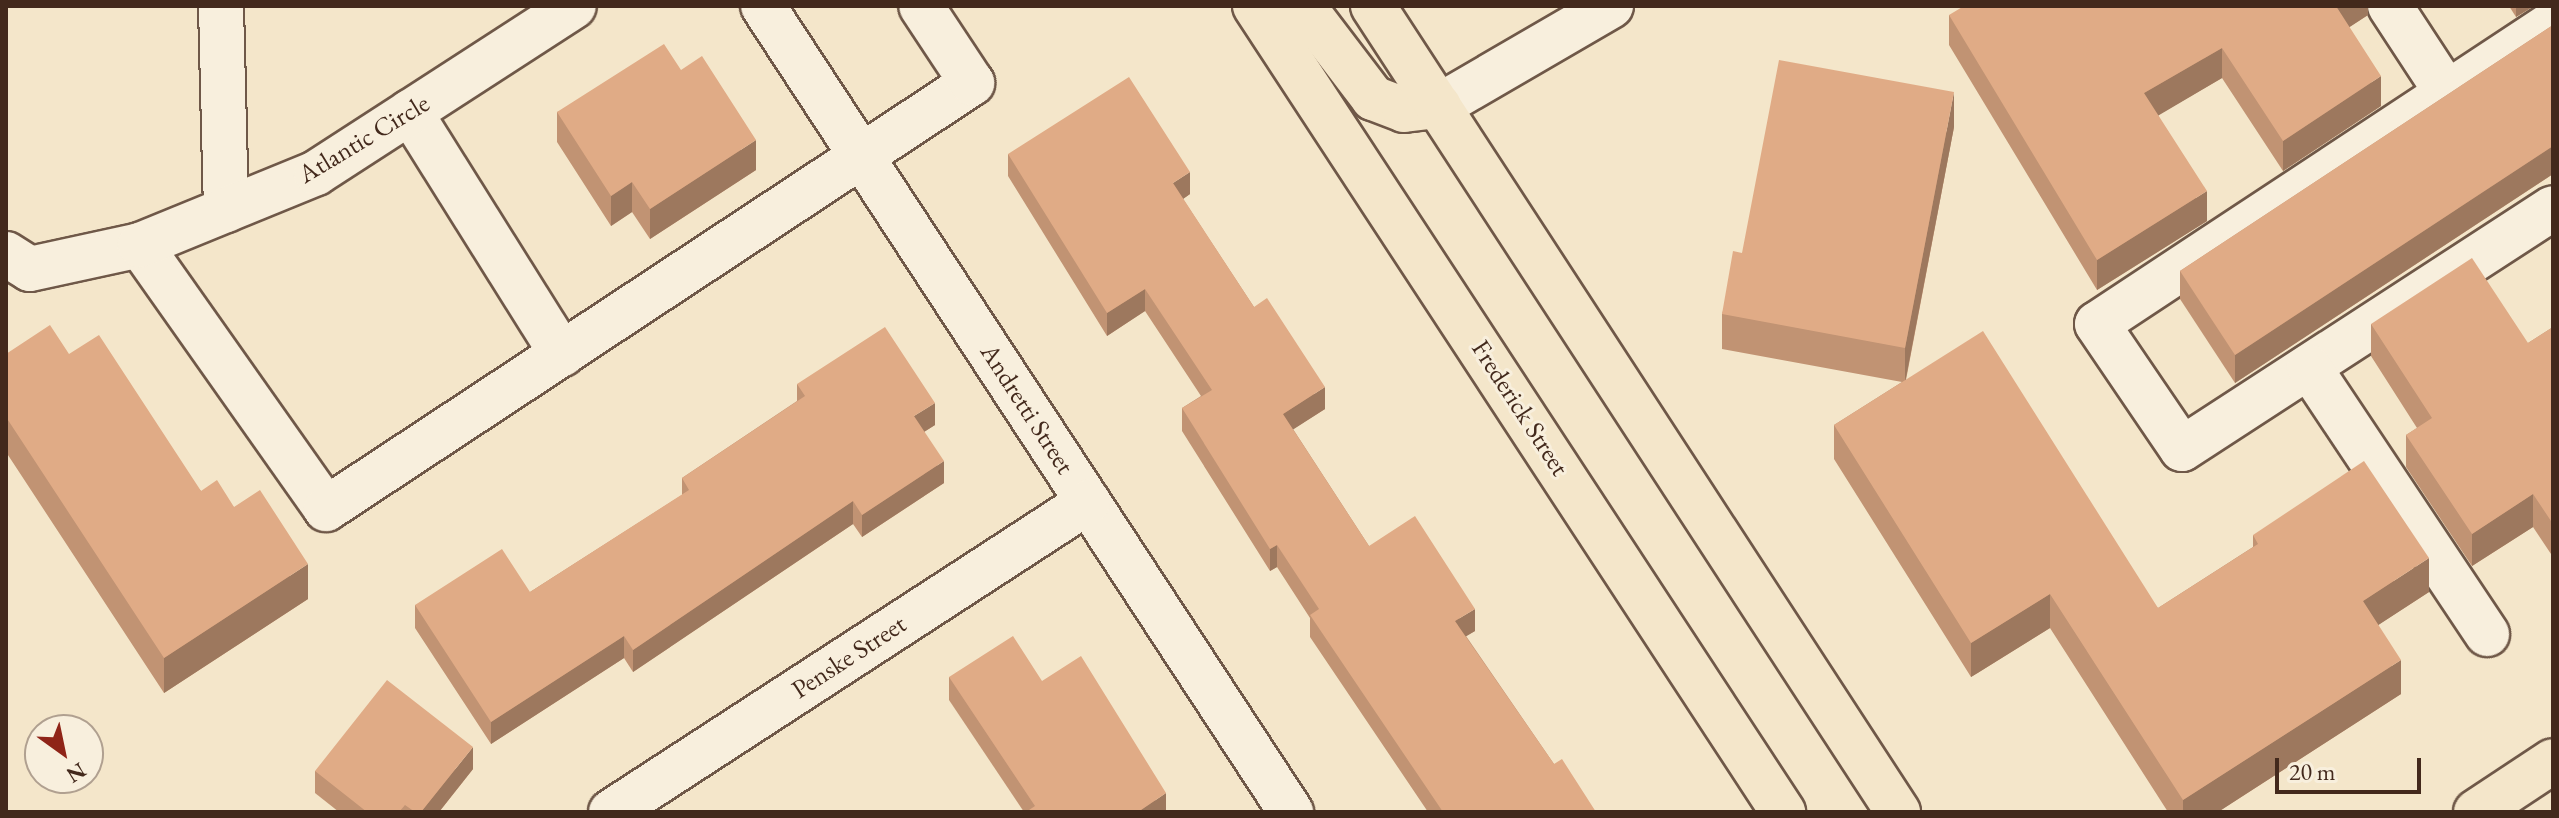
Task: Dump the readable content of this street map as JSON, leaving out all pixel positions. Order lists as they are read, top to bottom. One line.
{"streets":{"main road":["Frederick Street"],"street":["Atlantic Circle","Andretti Street","Penske Street"]},"crossings":[["Andretti Street","Penske Street"]],"scale_bar":"20 m","north":"bottom right"}
